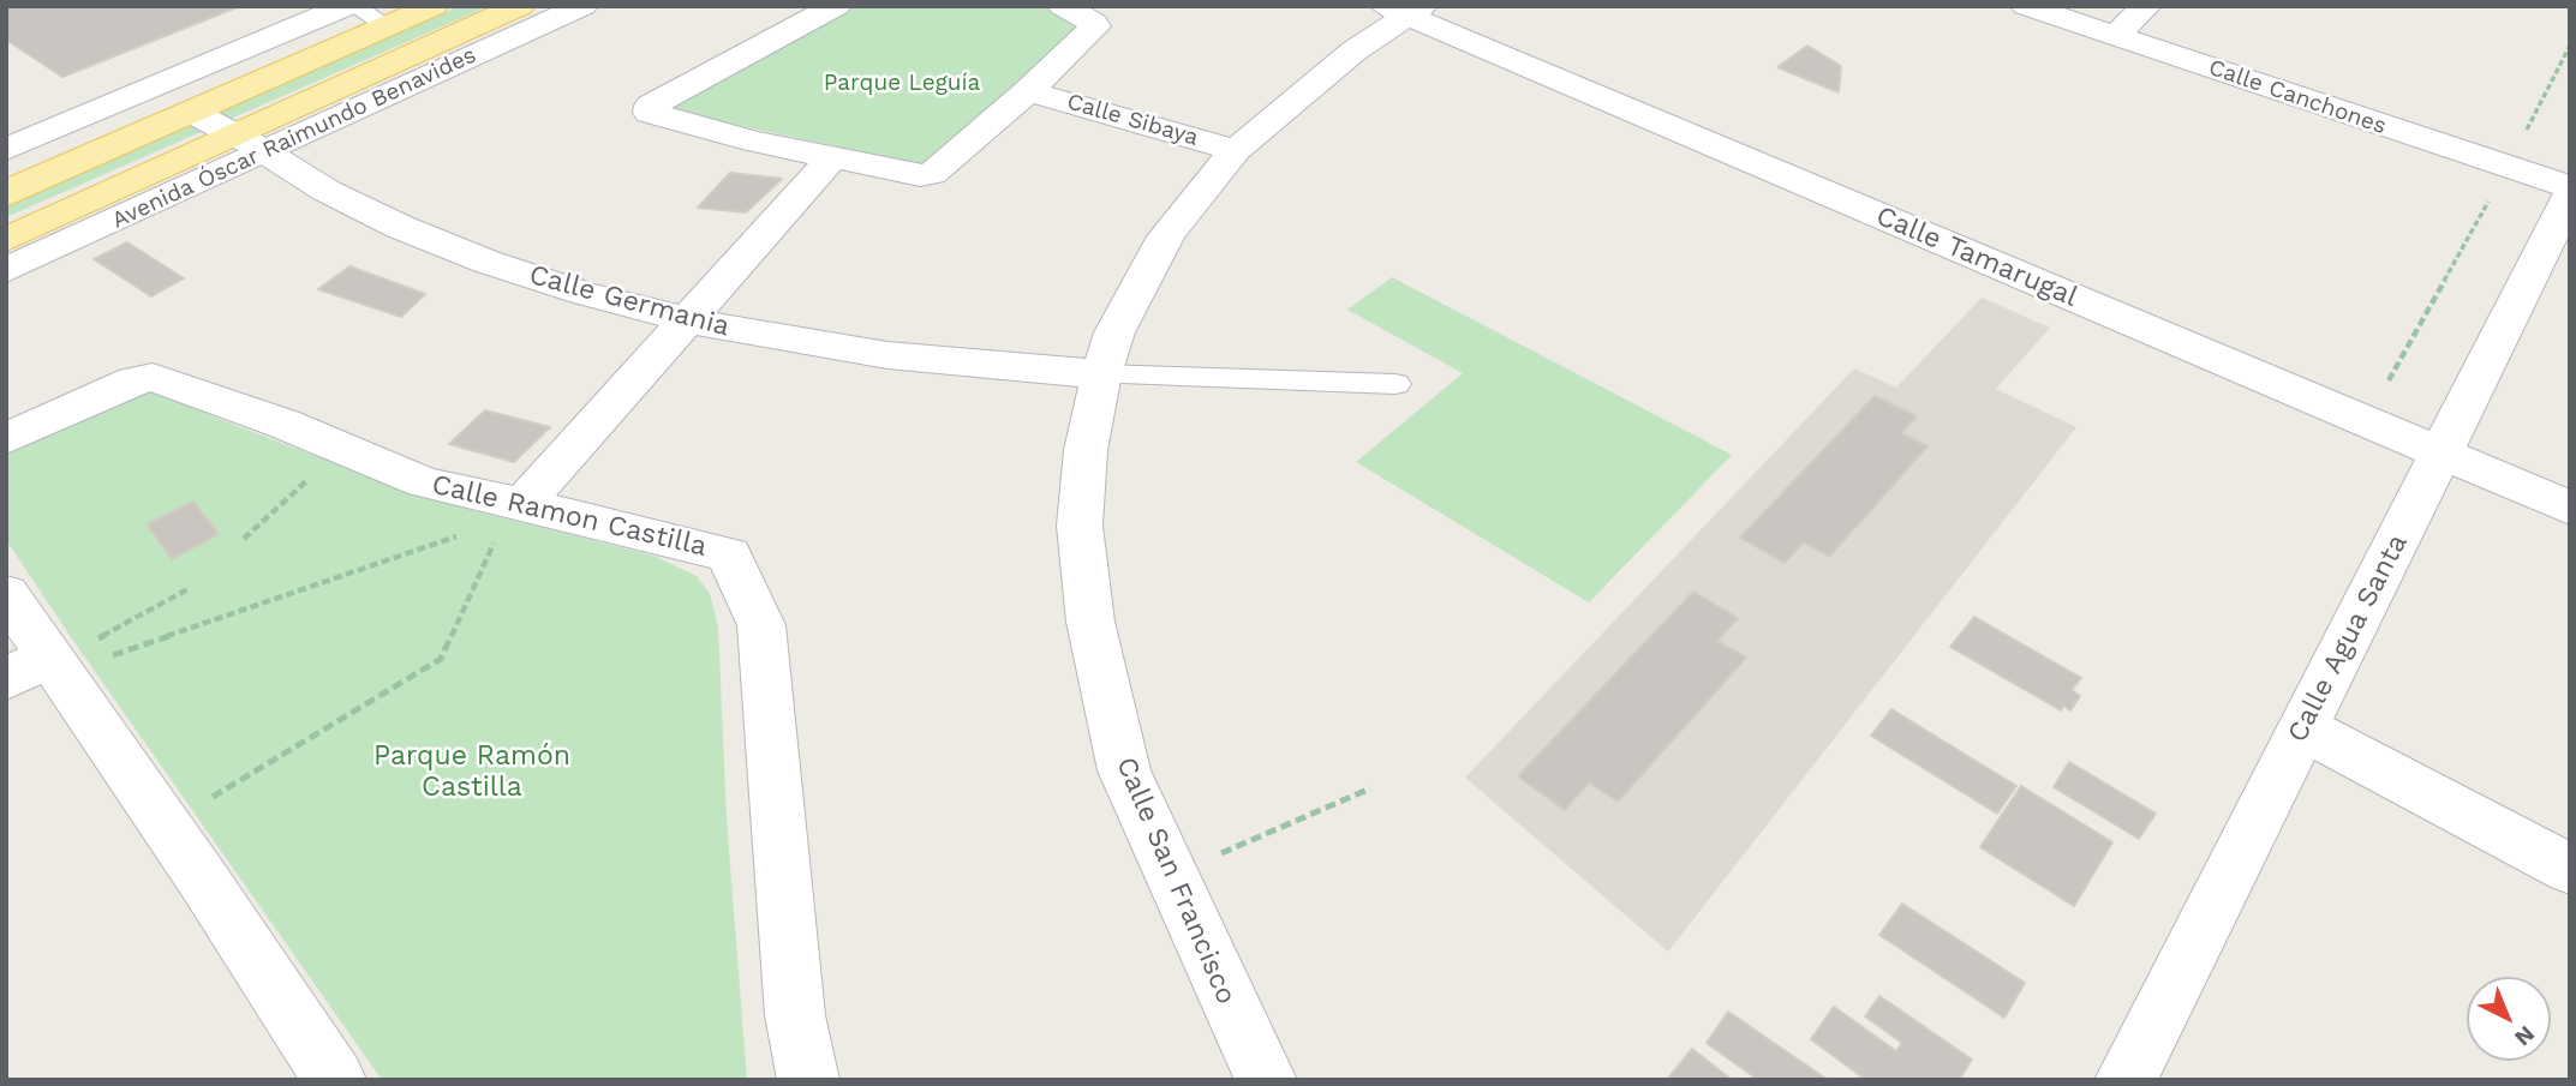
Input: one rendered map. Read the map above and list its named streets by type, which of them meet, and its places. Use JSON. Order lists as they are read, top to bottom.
{
  "streets": {
    "main road": ["Avenida Óscar Raimundo Benavides"],
    "street": [
      "Calle Canchones",
      "Calle Sibaya",
      "Calle Tamarugal",
      "Calle Germania",
      "Calle Ramon Castilla",
      "Calle Agua Santa",
      "Calle San Francisco"
    ]
  },
  "crossings": [
    ["Calle Sibaya", "Calle San Francisco"],
    ["Avenida Óscar Raimundo Benavides", "Calle Germania"],
    ["Calle Tamarugal", "Calle Agua Santa"],
    ["Calle Tamarugal", "Calle San Francisco"],
    ["Calle Germania", "Calle San Francisco"]
  ],
  "parks": ["Parque Leguía", "Parque Ramón Castilla"],
  "north": "bottom right"
}
